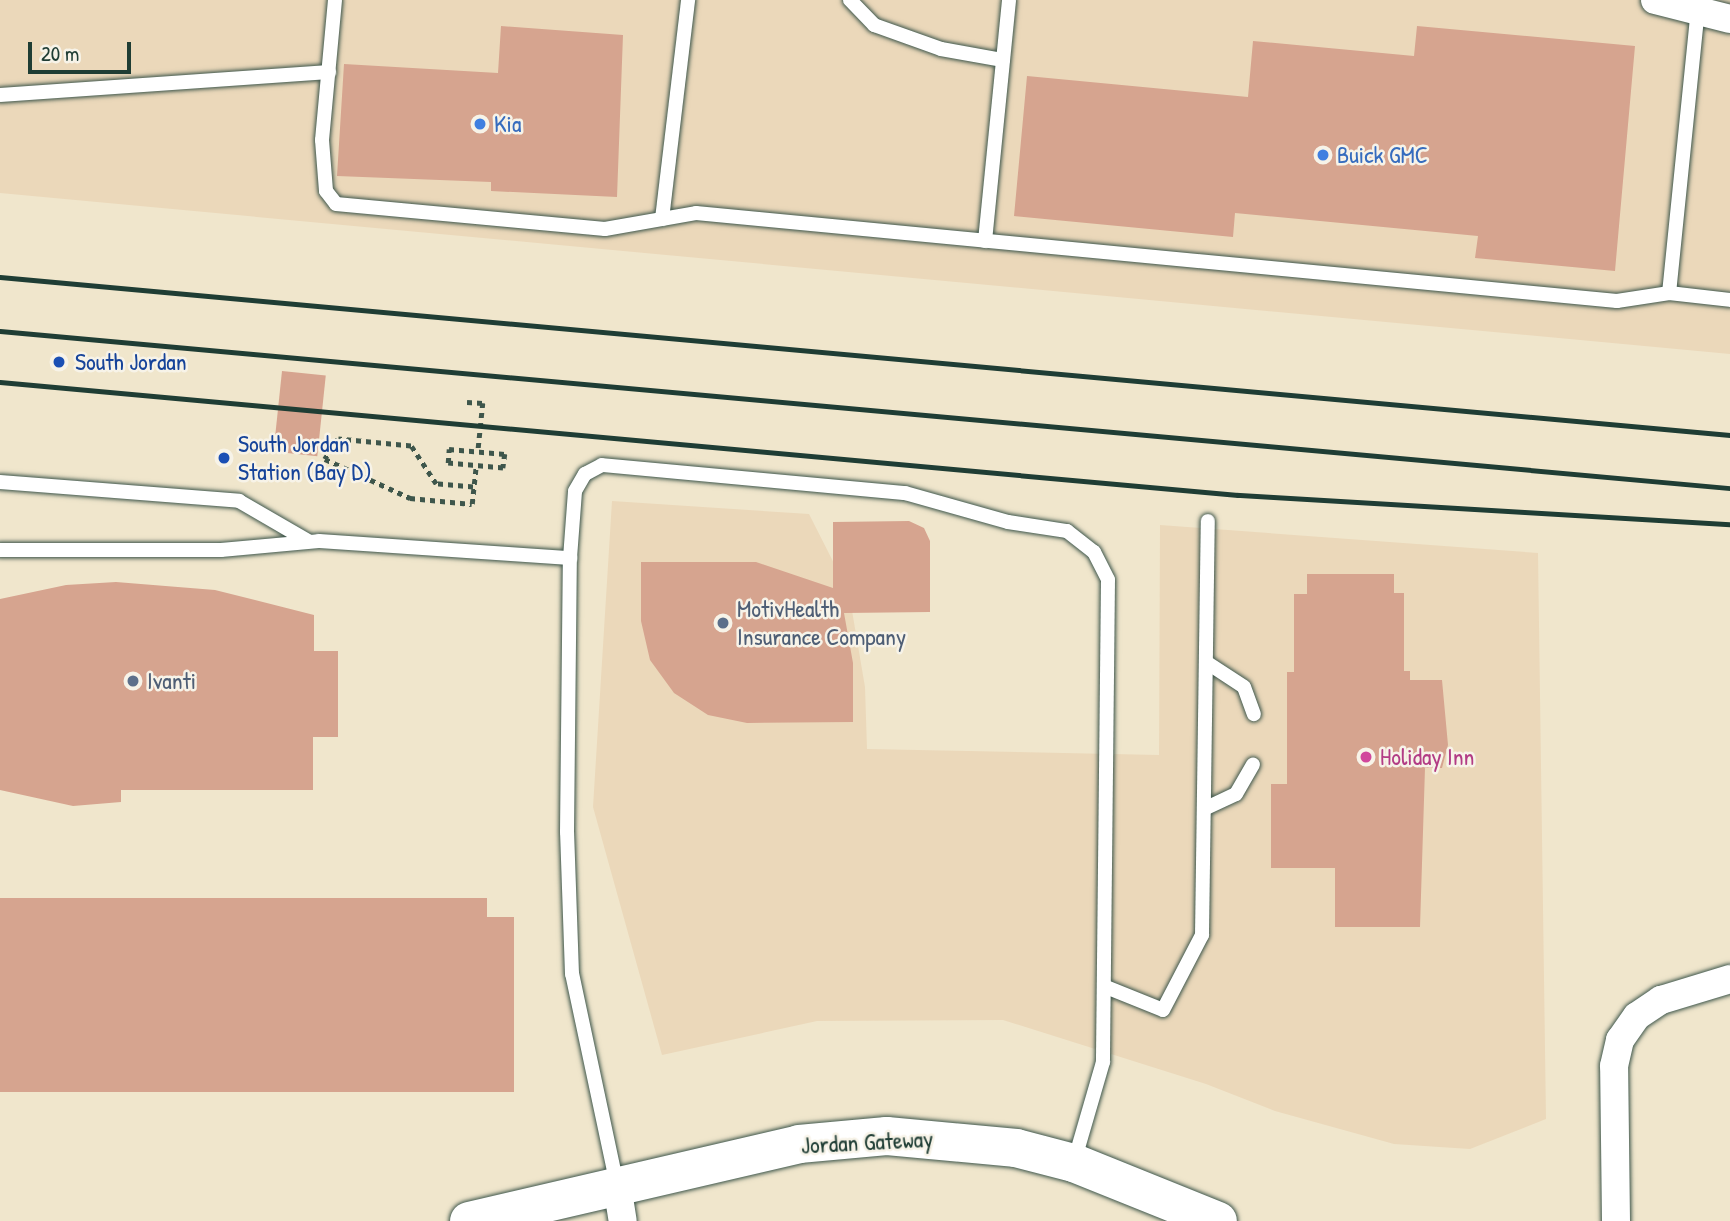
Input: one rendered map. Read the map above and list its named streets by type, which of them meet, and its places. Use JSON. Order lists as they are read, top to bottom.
{
  "streets": {
    "main road": ["Jordan Gateway"]
  },
  "places": [
    "Kia",
    "Buick GMC",
    "South Jordan",
    "South Jordan Station (Bay D)",
    "MotivHealth Insurance Company",
    "Ivanti",
    "Holiday Inn"
  ],
  "scale_bar": "20 m"
}
